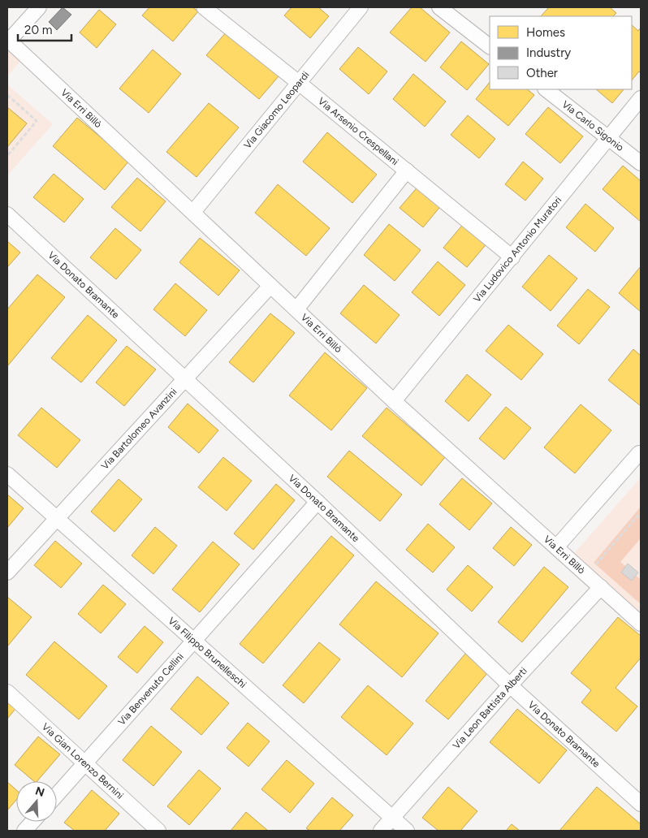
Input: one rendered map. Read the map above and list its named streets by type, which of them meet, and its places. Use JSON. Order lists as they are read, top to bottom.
{
  "streets": {
    "street": [
      "Via Erri Billò",
      "Via Giacomo Leopardi",
      "Via Carlo Sigonio",
      "Via Arsenio Crespellani",
      "Via Ludovico Antonio Muratori",
      "Via Donato Bramante",
      "Via Bartolomeo Avanzini",
      "Via Filippo Brunelleschi",
      "Via Benvenuto Cellini",
      "Via Leon Battista Alberti",
      "Via Gian Lorenzo Bernini"
    ]
  },
  "crossings": [
    ["Via Erri Billò", "Via Giacomo Leopardi"],
    ["Via Erri Billò", "Via Ludovico Antonio Muratori"],
    ["Via Erri Billò", "Via Bartolomeo Avanzini"],
    ["Via Erri Billò", "Via Leon Battista Alberti"],
    ["Via Giacomo Leopardi", "Via Arsenio Crespellani"],
    ["Via Carlo Sigonio", "Via Ludovico Antonio Muratori"],
    ["Via Arsenio Crespellani", "Via Ludovico Antonio Muratori"],
    ["Via Donato Bramante", "Via Bartolomeo Avanzini"],
    ["Via Donato Bramante", "Via Benvenuto Cellini"],
    ["Via Donato Bramante", "Via Leon Battista Alberti"],
    ["Via Bartolomeo Avanzini", "Via Filippo Brunelleschi"],
    ["Via Filippo Brunelleschi", "Via Benvenuto Cellini"],
    ["Via Filippo Brunelleschi", "Via Leon Battista Alberti"],
    ["Via Benvenuto Cellini", "Via Gian Lorenzo Bernini"]
  ],
  "legend": ["Homes", "Industry", "Other"],
  "scale_bar": "20 m",
  "north": "top"
}
